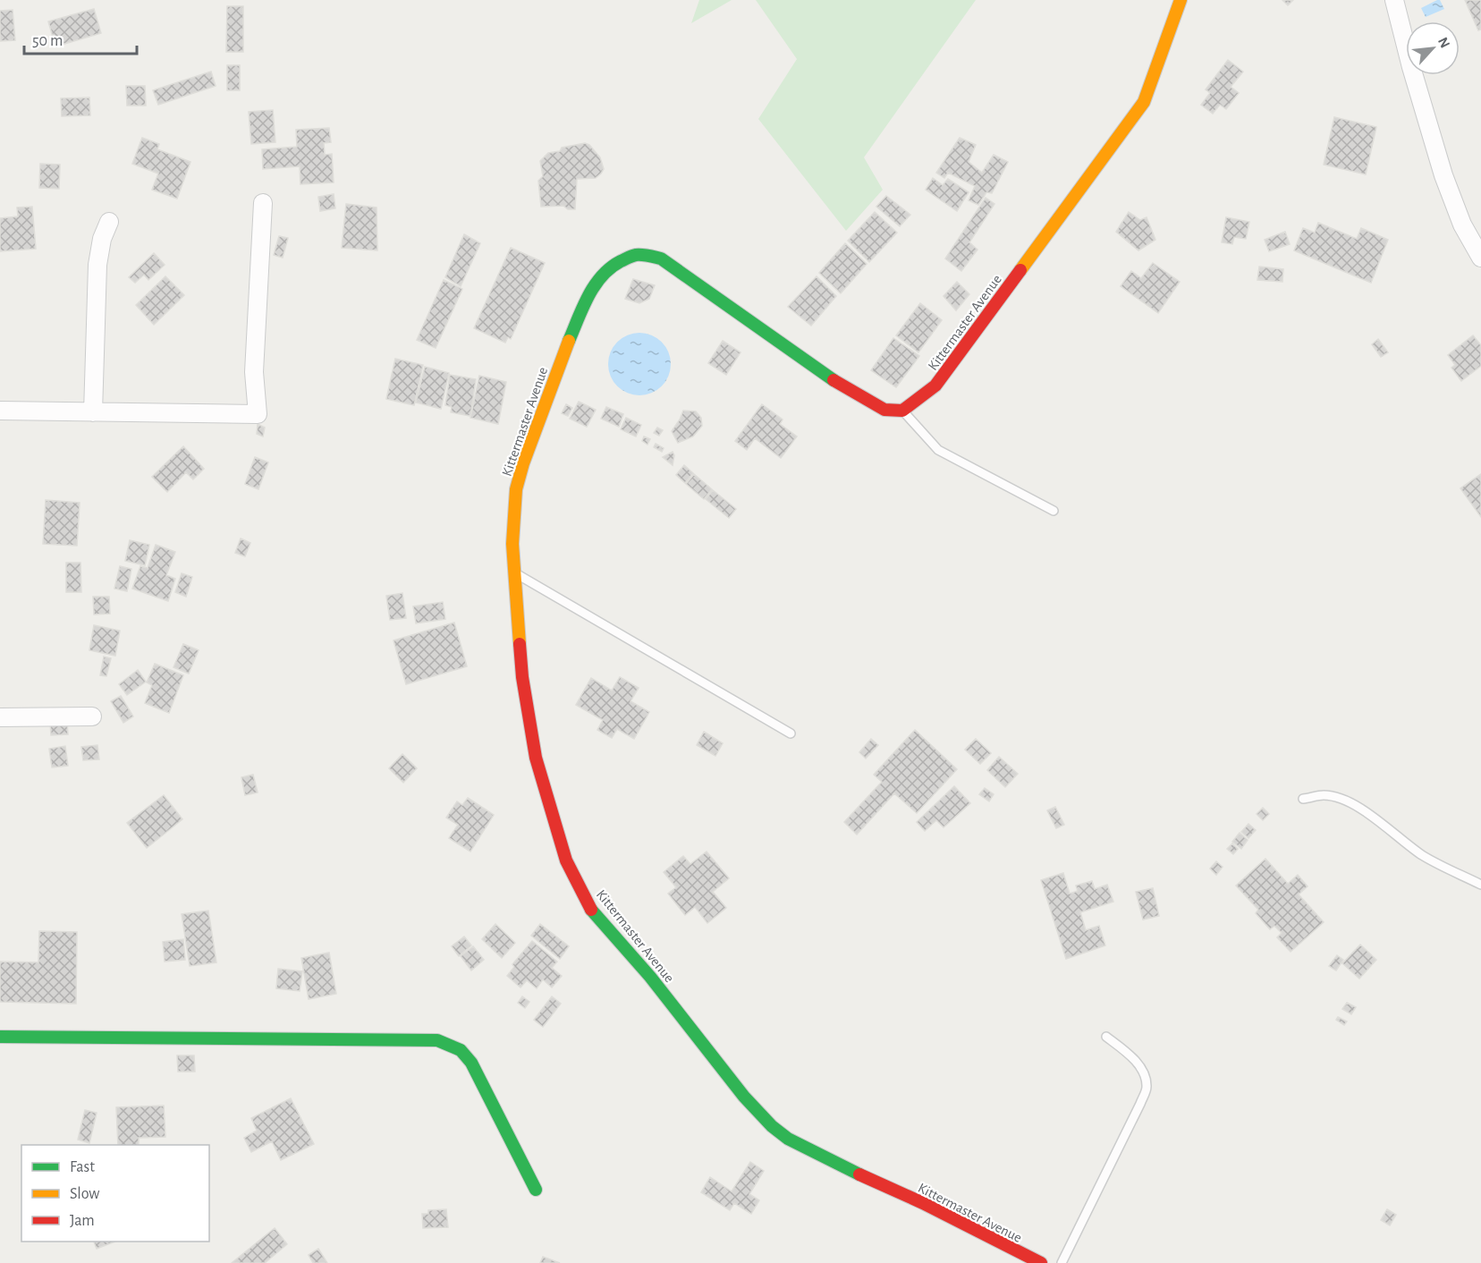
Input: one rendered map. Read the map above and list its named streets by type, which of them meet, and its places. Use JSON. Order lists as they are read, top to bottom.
{
  "streets": {
    "street": ["Kittermaster Avenue"]
  },
  "legend": ["Fast", "Slow", "Jam"],
  "scale_bar": "50 m",
  "north": "top right"
}
